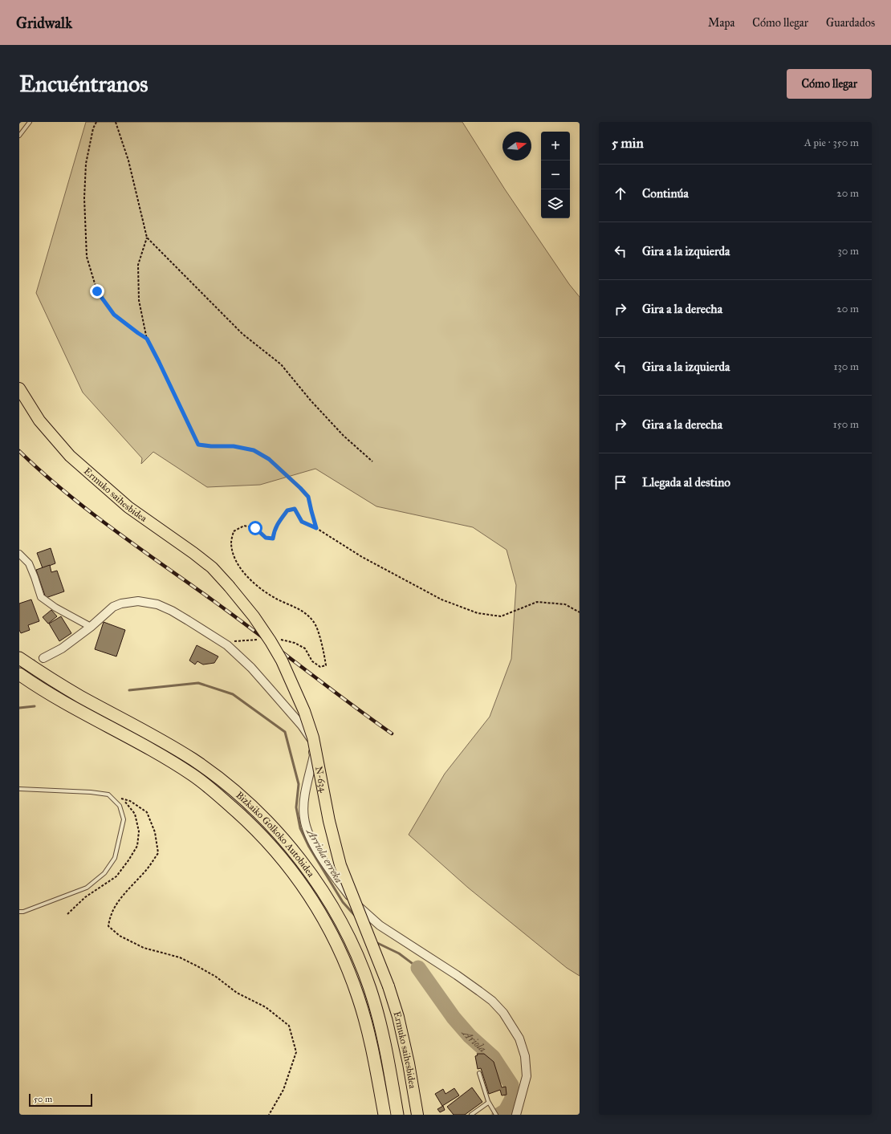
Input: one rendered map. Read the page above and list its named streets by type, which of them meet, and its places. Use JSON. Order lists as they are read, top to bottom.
{
  "streets": {
    "highway": ["Ermuko saihesbidea", "N-634", "Bizkaiko Golkoko Autobidea"]
  },
  "crossings": [
    ["Ermuko saihesbidea", "N-634"]
  ],
  "water": ["Arriola erreka", "Ariola"],
  "scale_bar": "50 m",
  "north": "right",
  "page": {
    "header": "Gridwalk",
    "nav": ["Mapa", "Cómo llegar", "Guardados"],
    "buttons": "Cómo llegar",
    "title": "Encuéntranos",
    "heading": ["5 min", "A pie · 350 m"],
    "map_buttons": ["+", "−"],
    "list": [
      ["Continúa", "20 m"],
      ["Gira a la izquierda", "30 m"],
      ["Gira a la derecha", "20 m"],
      ["Gira a la izquierda", "130 m"],
      ["Gira a la derecha", "150 m"],
      "Llegada al destino"
    ],
    "scale": "50 m"
  }
}
